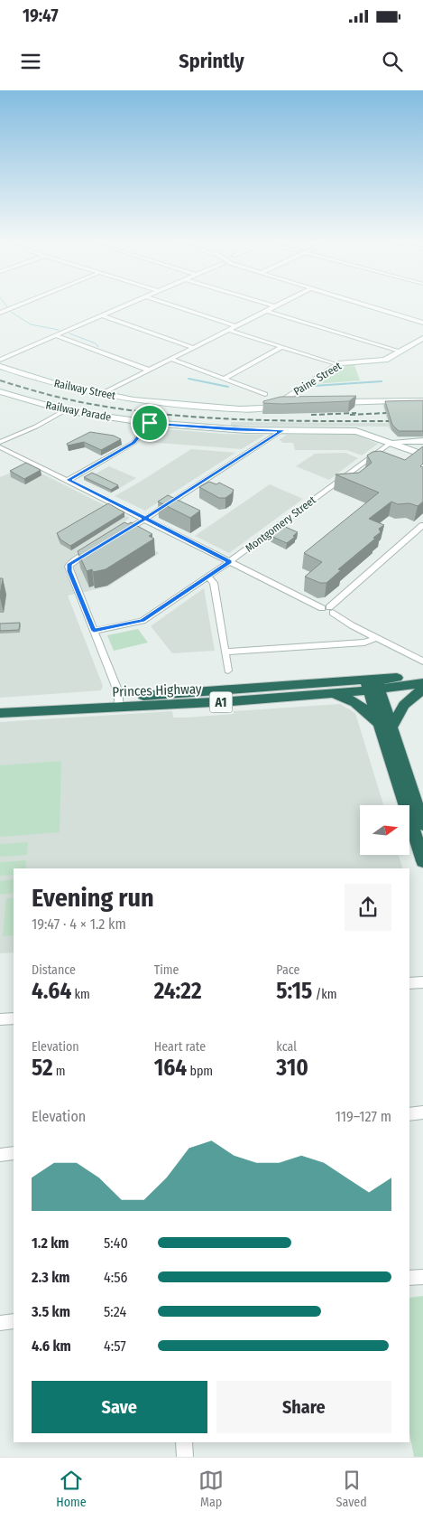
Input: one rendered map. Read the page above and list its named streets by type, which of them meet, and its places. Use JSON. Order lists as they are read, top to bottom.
{
  "streets": {
    "highway": ["Princes Highway", "A1"],
    "main road": ["Paine Street", "Railway Street", "Railway Parade"],
    "street": ["Montgomery Street"]
  },
  "crossings": [
    ["Paine Street", "Railway Street"],
    ["Railway Parade", "Montgomery Street"],
    ["Princes Highway", "A1"]
  ],
  "north": "right",
  "page": {
    "status": "19:47",
    "header": "Sprintly",
    "heading": ["Evening run", "19:47 · 4 × 1.2 km"],
    "stats": [
      ["Distance", "4.64 km"],
      ["Time", "24:22"],
      ["Pace", "5:15 /km"],
      ["Elevation", "52 m"],
      ["Heart rate", "164 bpm"],
      ["kcal", "310"]
    ],
    "chart": ["Elevation", "119–127 m"],
    "list": [
      {
        "name": "1.2 km",
        "note": "5:40"
      },
      {
        "name": "2.3 km",
        "note": "4:56"
      },
      {
        "name": "3.5 km",
        "note": "5:24"
      },
      {
        "name": "4.6 km",
        "note": "4:57"
      }
    ],
    "buttons": ["Save", "Share"],
    "tabs": ["Home", "Map", "Saved"]
  }
}
